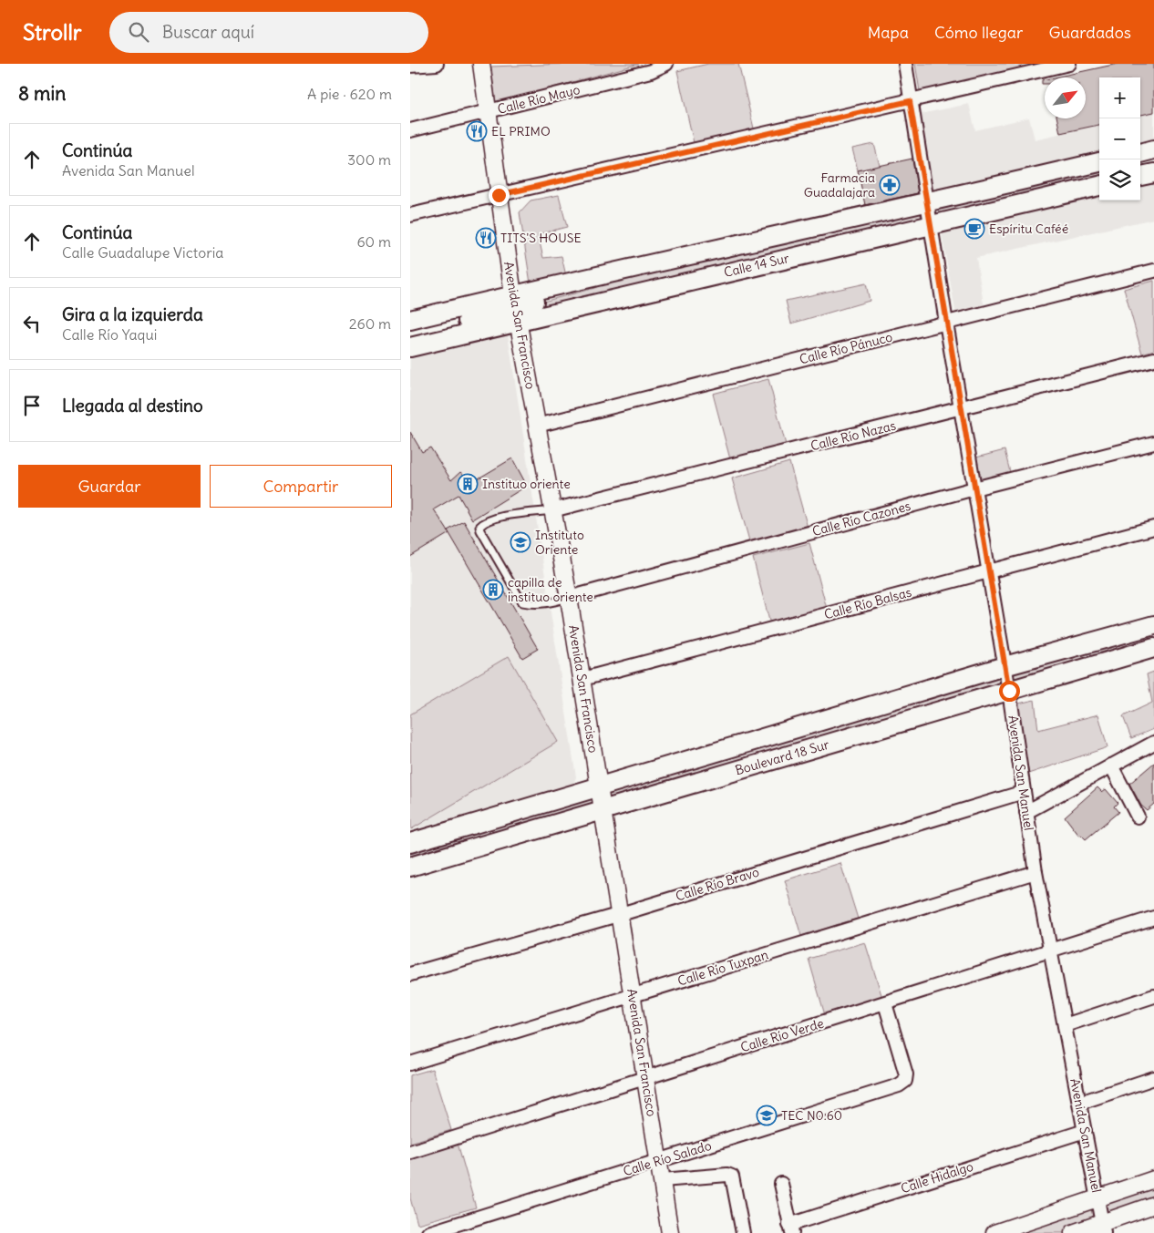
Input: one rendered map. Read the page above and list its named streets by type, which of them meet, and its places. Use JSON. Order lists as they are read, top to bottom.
{
  "streets": {
    "main road": ["Calle 14 Sur", "Boulevard 18 Sur"],
    "street": [
      "Calle Río Mayo",
      "Avenida San Francisco",
      "Calle Río Pánuco",
      "Calle Río Nazas",
      "Calle Río Cazones",
      "Calle Río Balsas",
      "Avenida San Manuel",
      "Calle Río Bravo",
      "Calle Río Tuxpan",
      "Calle Río Verde",
      "Calle Río Salado",
      "Calle Hidalgo"
    ]
  },
  "crossings": [
    ["Calle Río Mayo", "Avenida San Francisco"],
    ["Calle 14 Sur", "Avenida San Francisco"],
    ["Calle 14 Sur", "Avenida San Manuel"],
    ["Avenida San Francisco", "Calle Río Pánuco"],
    ["Avenida San Francisco", "Calle Río Nazas"],
    ["Avenida San Francisco", "Calle Río Cazones"],
    ["Avenida San Francisco", "Calle Río Balsas"],
    ["Avenida San Francisco", "Boulevard 18 Sur"],
    ["Avenida San Francisco", "Calle Río Bravo"],
    ["Avenida San Francisco", "Calle Río Tuxpan"],
    ["Avenida San Francisco", "Calle Río Verde"],
    ["Avenida San Francisco", "Calle Río Salado"],
    ["Calle Río Pánuco", "Avenida San Manuel"],
    ["Calle Río Nazas", "Avenida San Manuel"],
    ["Calle Río Cazones", "Avenida San Manuel"],
    ["Calle Río Balsas", "Avenida San Manuel"],
    ["Boulevard 18 Sur", "Avenida San Manuel"],
    ["Avenida San Manuel", "Calle Río Bravo"],
    ["Avenida San Manuel", "Calle Río Tuxpan"],
    ["Avenida San Manuel", "Calle Río Verde"],
    ["Avenida San Manuel", "Calle Hidalgo"],
    ["Calle Río Verde", "Calle Río Salado"]
  ],
  "places": {
    "restaurant": ["EL PRIMO", "TITS'S HOUSE"],
    "pharmacy": ["Farmacia Guadalajara"],
    "cafe": ["Espíritu Caféé"],
    "building": ["Instituo oriente", "capilla de instituo oriente"],
    "school or university": ["Instituto Oriente", "TEC N0.60"]
  },
  "north": "top right",
  "page": {
    "header": "Strollr",
    "search": "Buscar aquí",
    "nav": ["Mapa", "Cómo llegar", "Guardados"],
    "heading": ["8 min", "A pie · 620 m"],
    "map_buttons": ["+", "−"],
    "list": [
      ["Continúa", "Avenida San Manuel", "300 m"],
      ["Continúa", "Calle Guadalupe Victoria", "60 m"],
      ["Gira a la izquierda", "Calle Río Yaqui", "260 m"],
      "Llegada al destino"
    ],
    "buttons": ["Guardar", "Compartir"]
  }
}
